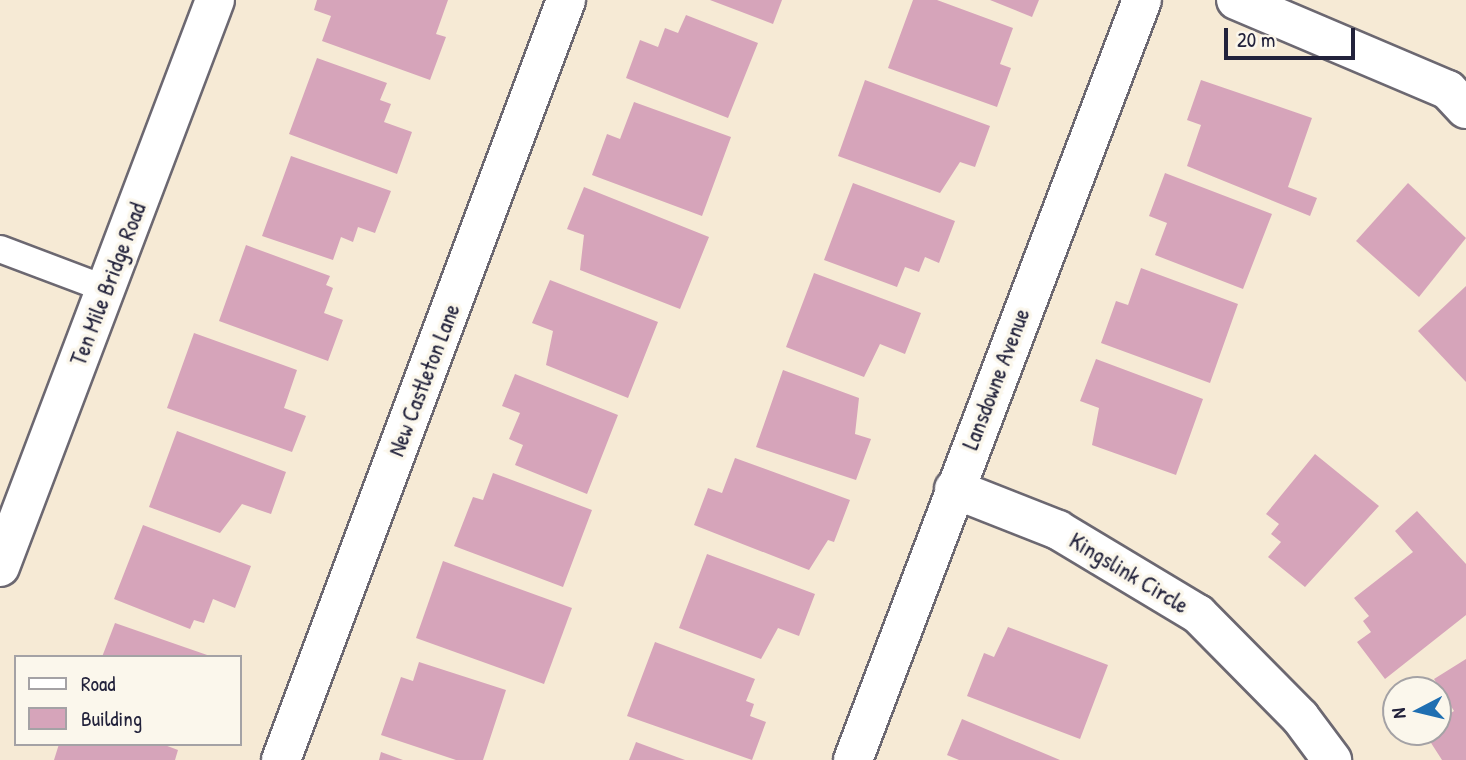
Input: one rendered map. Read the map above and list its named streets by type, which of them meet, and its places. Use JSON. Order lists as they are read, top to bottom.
{
  "streets": {
    "street": [
      "Ten Mile Bridge Road",
      "Lansdowne Avenue",
      "New Castleton Lane",
      "Kingslink Circle"
    ]
  },
  "crossings": [
    ["Lansdowne Avenue", "Kingslink Circle"]
  ],
  "legend": ["Road", "Building"],
  "scale_bar": "20 m",
  "north": "left"
}
